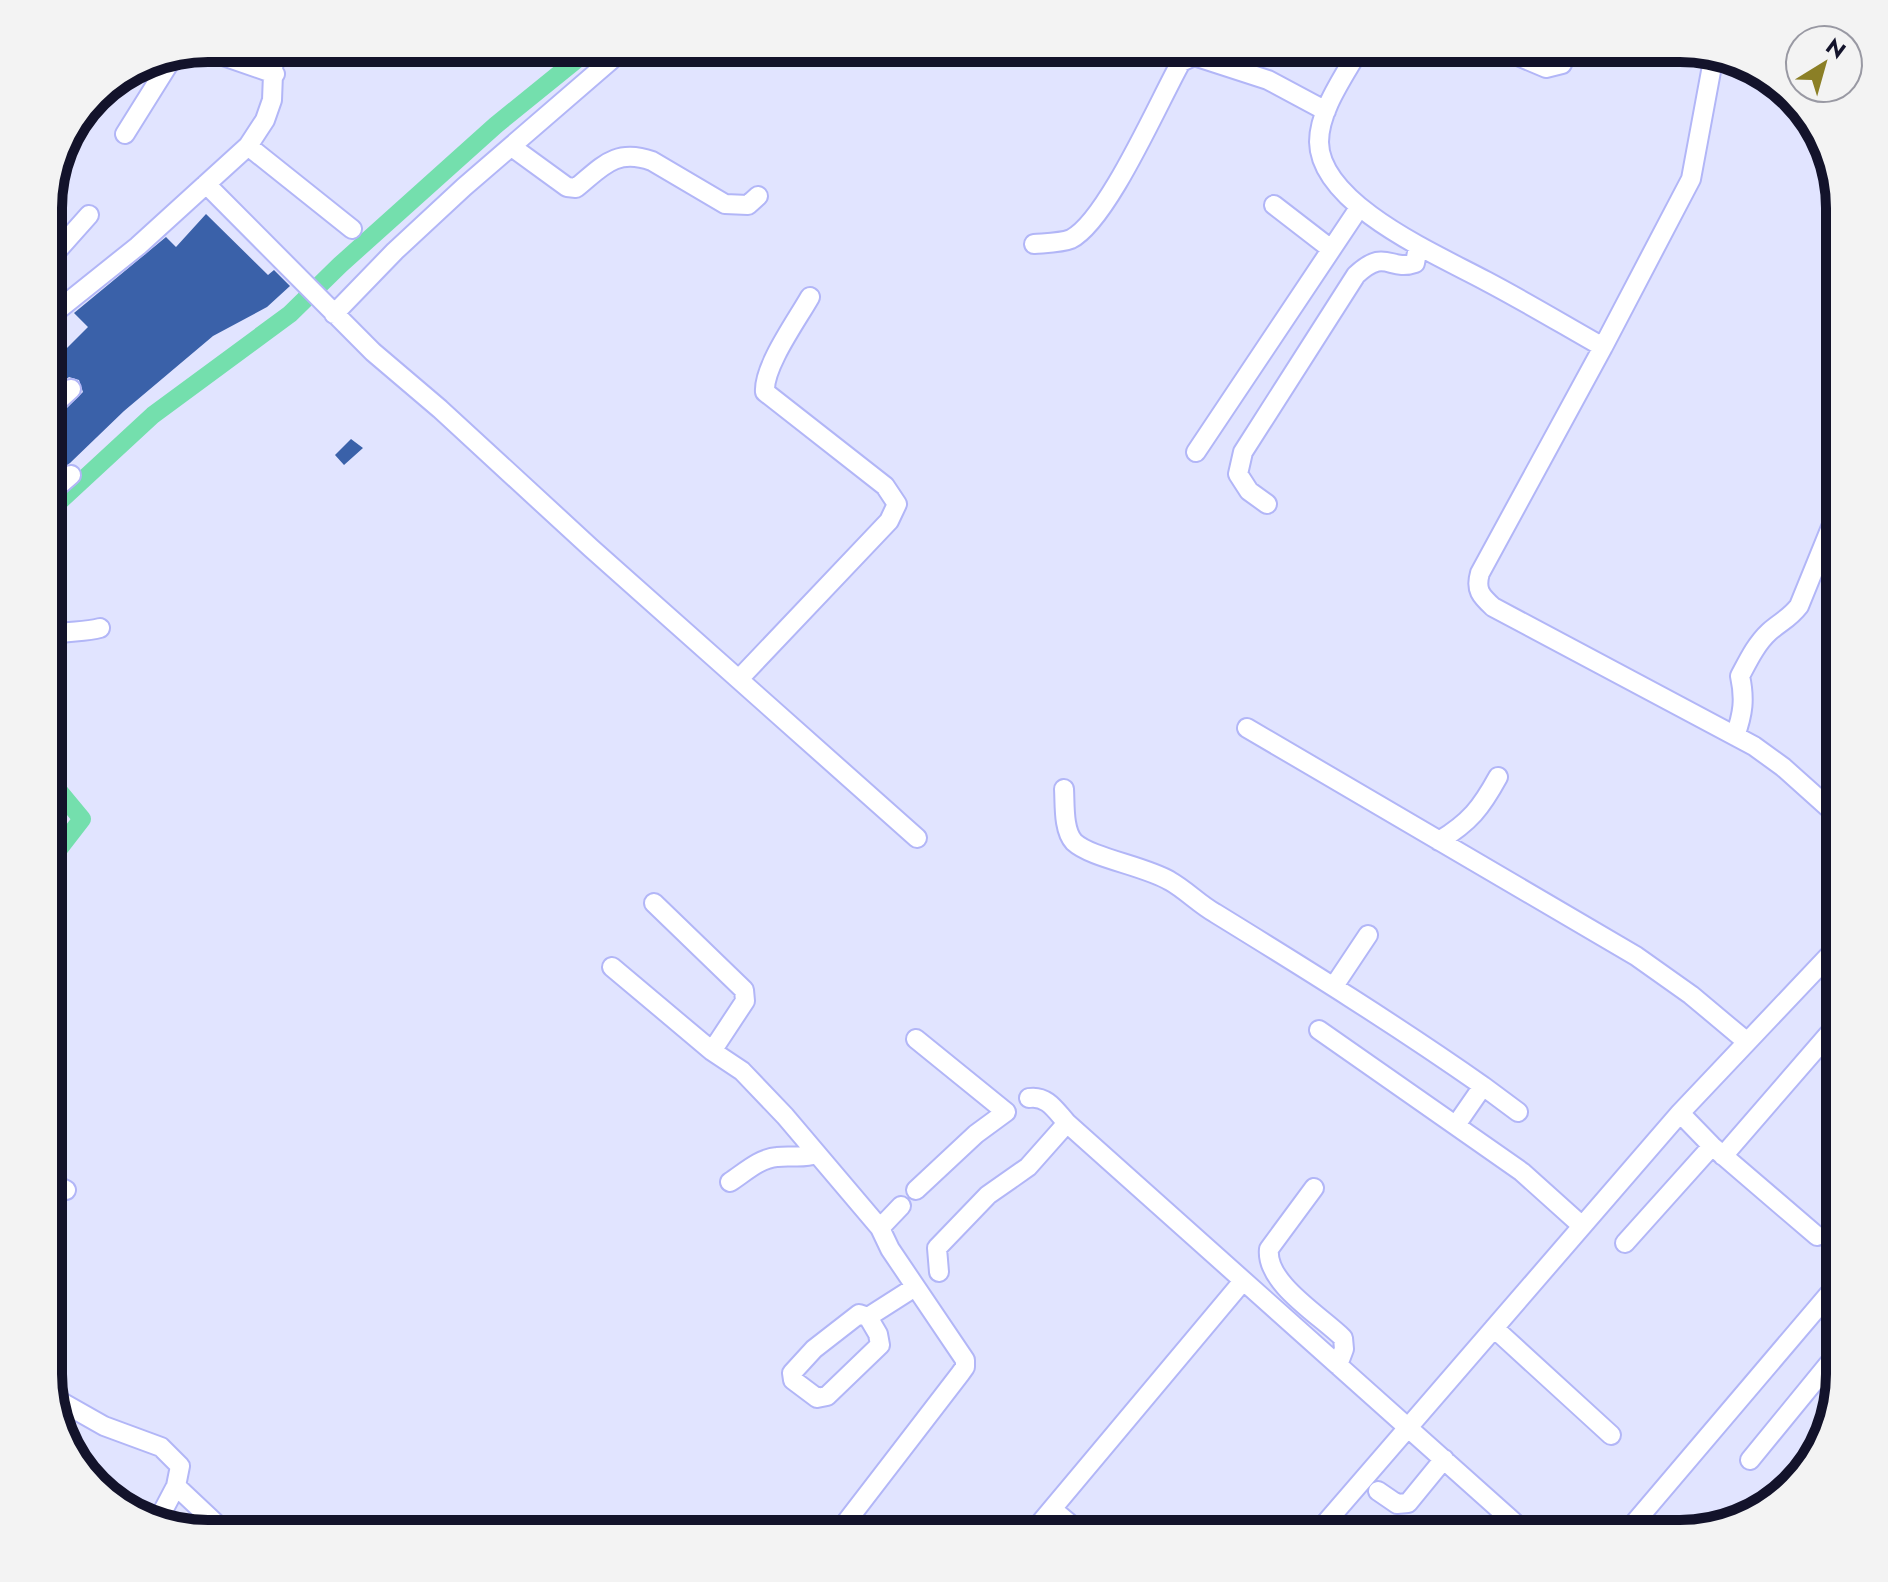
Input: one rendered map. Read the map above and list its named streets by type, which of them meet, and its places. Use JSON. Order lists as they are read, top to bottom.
{
  "north": "top right"
}
